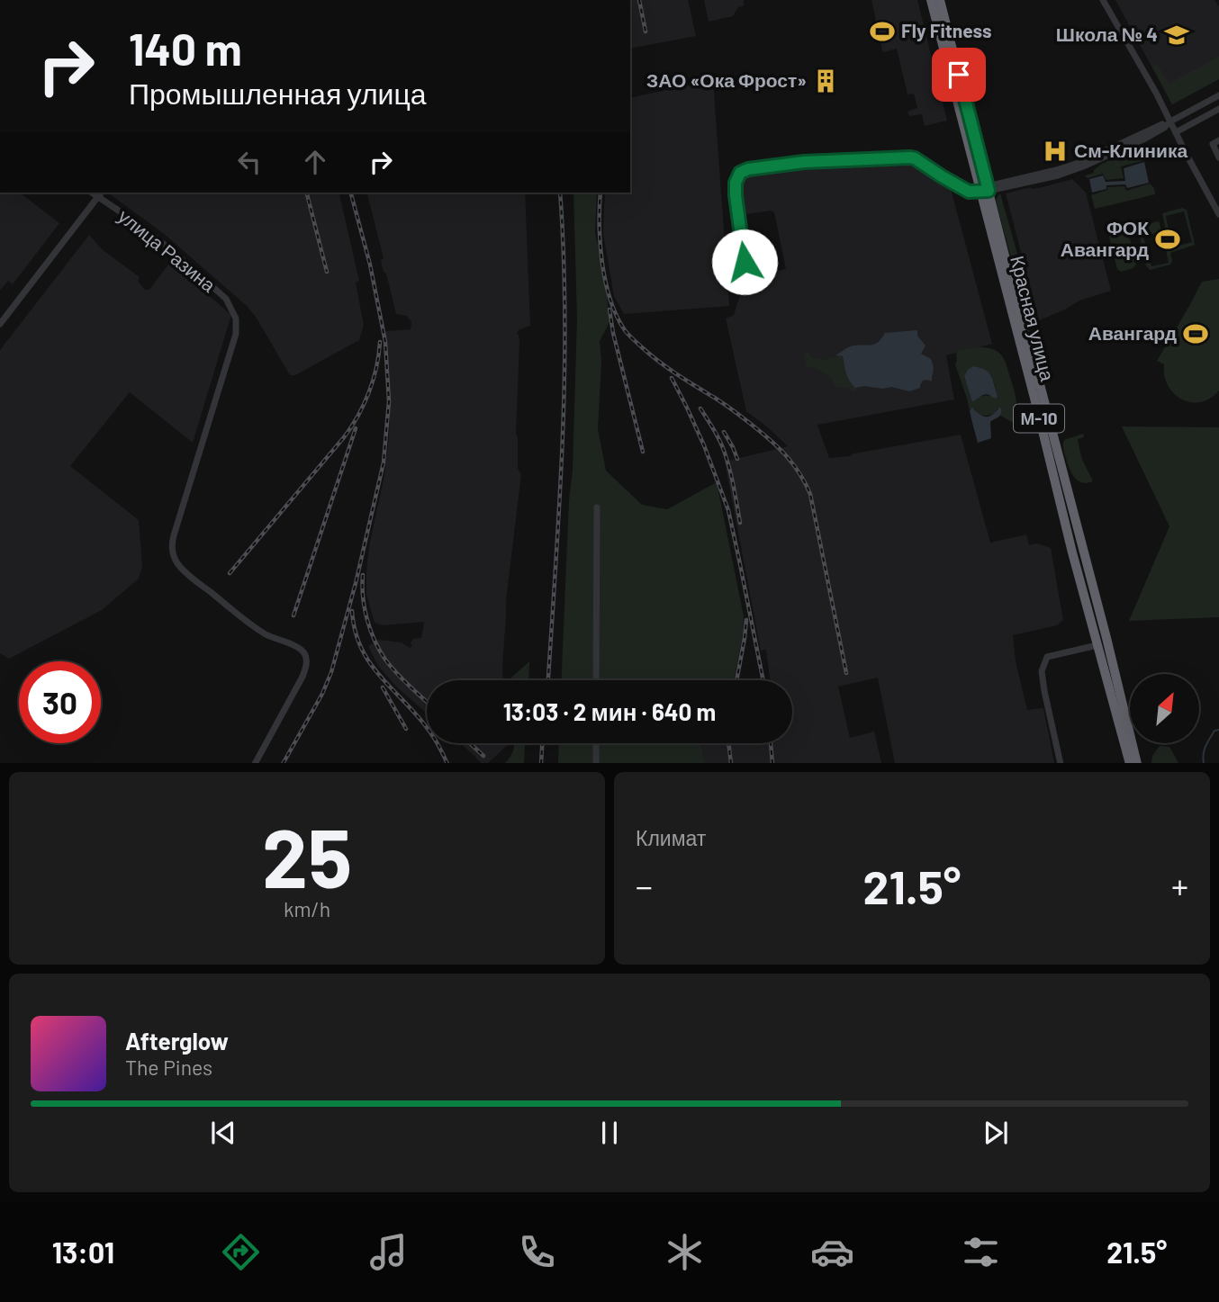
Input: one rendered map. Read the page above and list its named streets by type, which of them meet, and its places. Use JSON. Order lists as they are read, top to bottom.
{
  "streets": {
    "highway": ["Красная улица", "М-10"],
    "street": ["улица Разина"]
  },
  "crossings": [
    ["Красная улица", "М-10"]
  ],
  "places": {
    "sports": ["Fly Fitness", "ФОК Авангард", "Авангард"],
    "school or university": ["Школа № 4"],
    "building": ["ЗАО «Ока Фрост»"],
    "hospital": ["См-Клиника"]
  },
  "north": "top right",
  "page": {
    "turn": ["140 m", "Промышленная улица"],
    "limit": "30",
    "trip": "13:03 · 2 мин · 640 m",
    "tile": [
      ["25", "km/h"],
      "Климат"
    ],
    "heat": ["−", "21.5°", "+"],
    "song": ["Afterglow", "The Pines"],
    "tabs": ["13:01", "21.5°"]
  }
}
